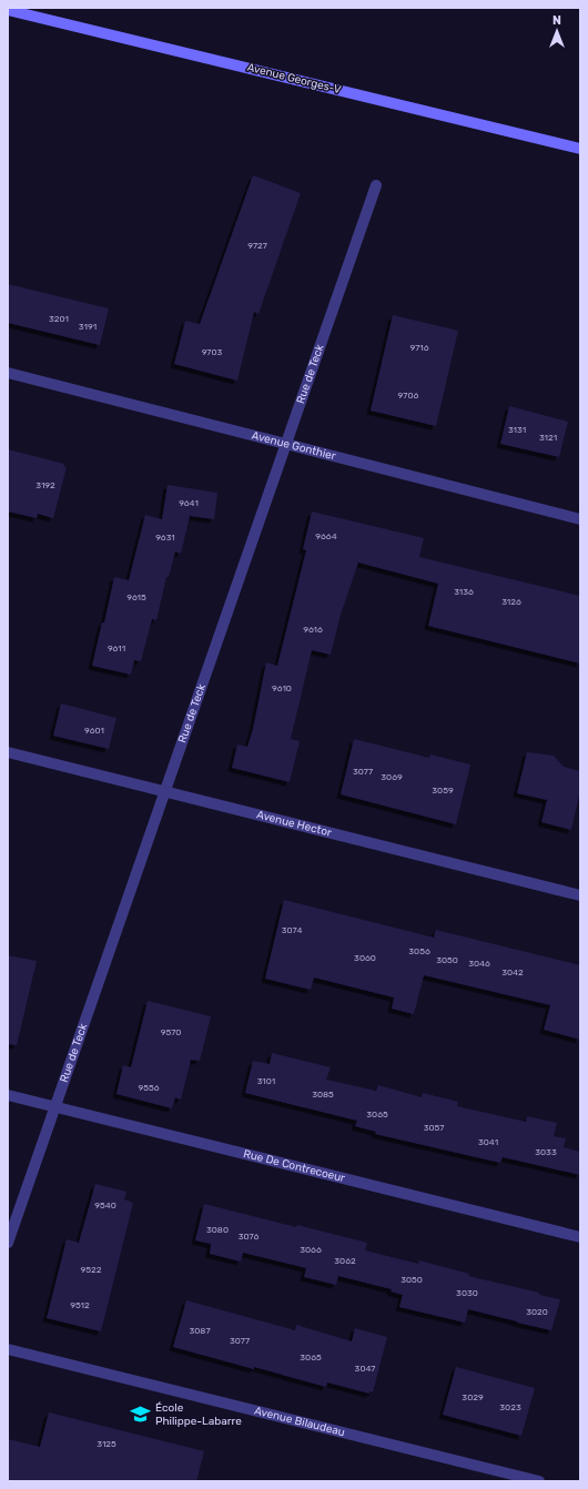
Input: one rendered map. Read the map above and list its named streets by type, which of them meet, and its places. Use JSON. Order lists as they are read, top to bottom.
{
  "streets": {
    "street": [
      "Avenue Georges-V",
      "Rue de Teck",
      "Avenue Gonthier",
      "Avenue Hector",
      "Rue De Contrecoeur",
      "Avenue Bilaudeau"
    ]
  },
  "crossings": [
    ["Rue de Teck", "Avenue Gonthier"],
    ["Rue de Teck", "Avenue Hector"],
    ["Rue de Teck", "Rue De Contrecoeur"]
  ],
  "places": {
    "school or university": ["École Philippe-Labarre"]
  },
  "house_numbers": [
    "9727",
    "3201",
    "3191",
    "9716",
    "9703",
    "9706",
    "3131",
    "3121",
    "3192",
    "9641",
    "9664",
    "9631",
    "3136",
    "9615",
    "3126",
    "9616",
    "9611",
    "9610",
    "9601",
    "3077",
    "3069",
    "3059",
    "3074",
    "3056",
    "3060",
    "3050",
    "3046",
    "3042",
    "9570",
    "3101",
    "9556",
    "3085",
    "3065",
    "3057",
    "3041",
    "3033",
    "9540",
    "3080",
    "3076",
    "3066",
    "3062",
    "9522",
    "3050",
    "3030",
    "9512",
    "3020",
    "3087",
    "3077",
    "3065",
    "3047",
    "3029",
    "3023",
    "3125"
  ],
  "north": "top"
}
